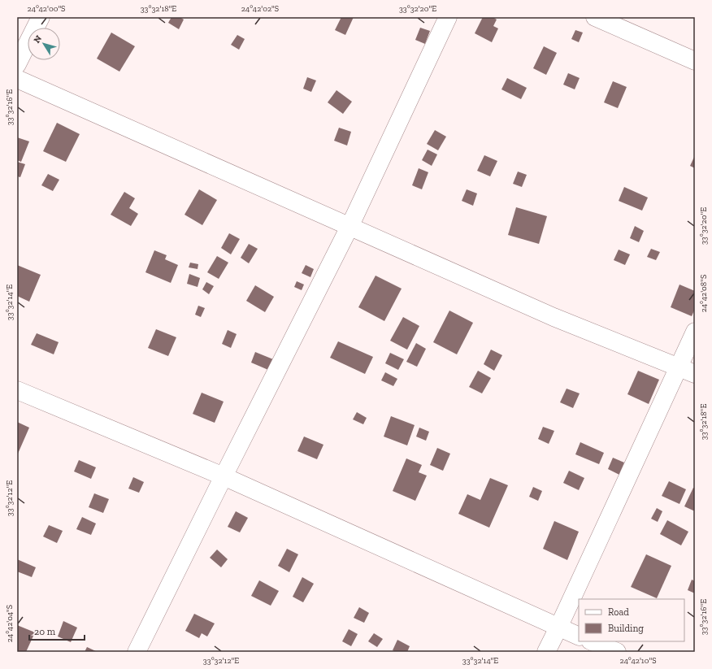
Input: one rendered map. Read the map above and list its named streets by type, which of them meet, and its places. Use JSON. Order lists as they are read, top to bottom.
{
  "legend": ["Road", "Building"],
  "scale_bar": "20 m",
  "north": "top left",
  "coordinates": [
    "24°42'00\"S",
    "33°32'18\"E",
    "24°42'02\"S",
    "33°32'20\"E",
    "33°32'16\"E",
    "24°42'08\"S",
    "33°32'14\"E",
    "33°32'12\"E",
    "24°42'04\"S",
    "24°42'10\"S"
  ]
}
